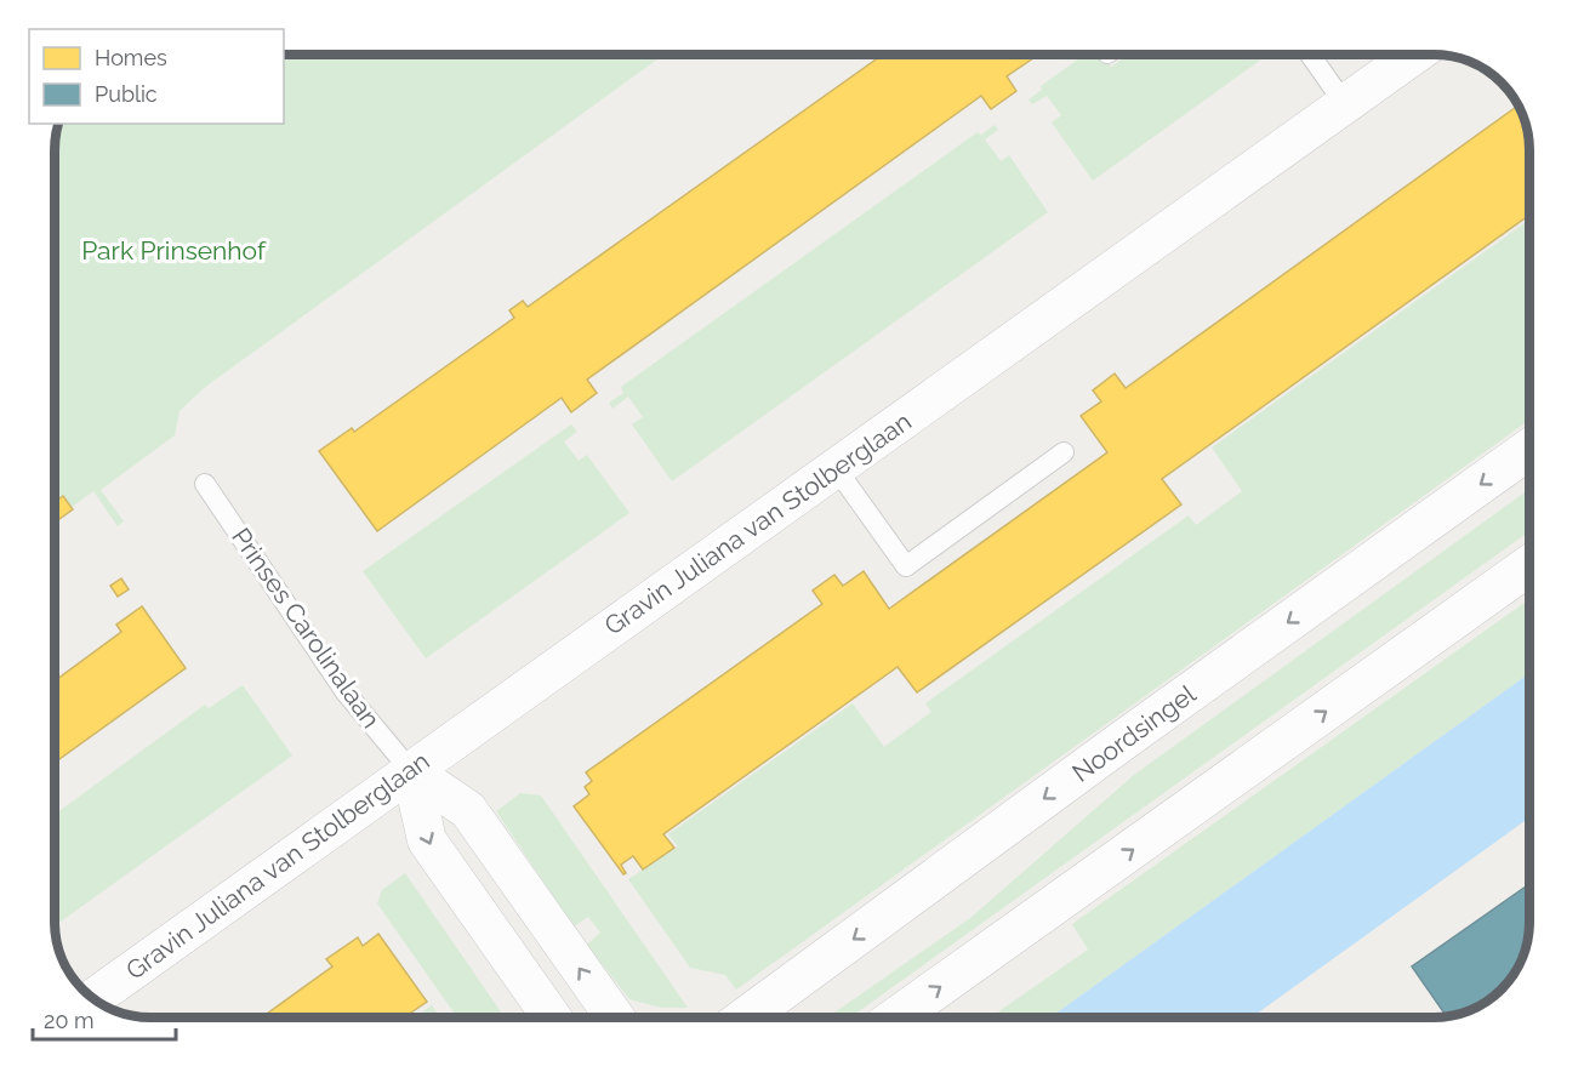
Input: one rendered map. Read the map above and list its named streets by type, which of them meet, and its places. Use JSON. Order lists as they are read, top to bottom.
{
  "streets": {
    "main road": ["Noordsingel"],
    "street": ["Gravin Juliana van Stolberglaan", "Prinses Carolinalaan"]
  },
  "crossings": [
    ["Gravin Juliana van Stolberglaan", "Prinses Carolinalaan"]
  ],
  "parks": ["Park Prinsenhof"],
  "legend": ["Homes", "Public"],
  "scale_bar": "20 m"
}
